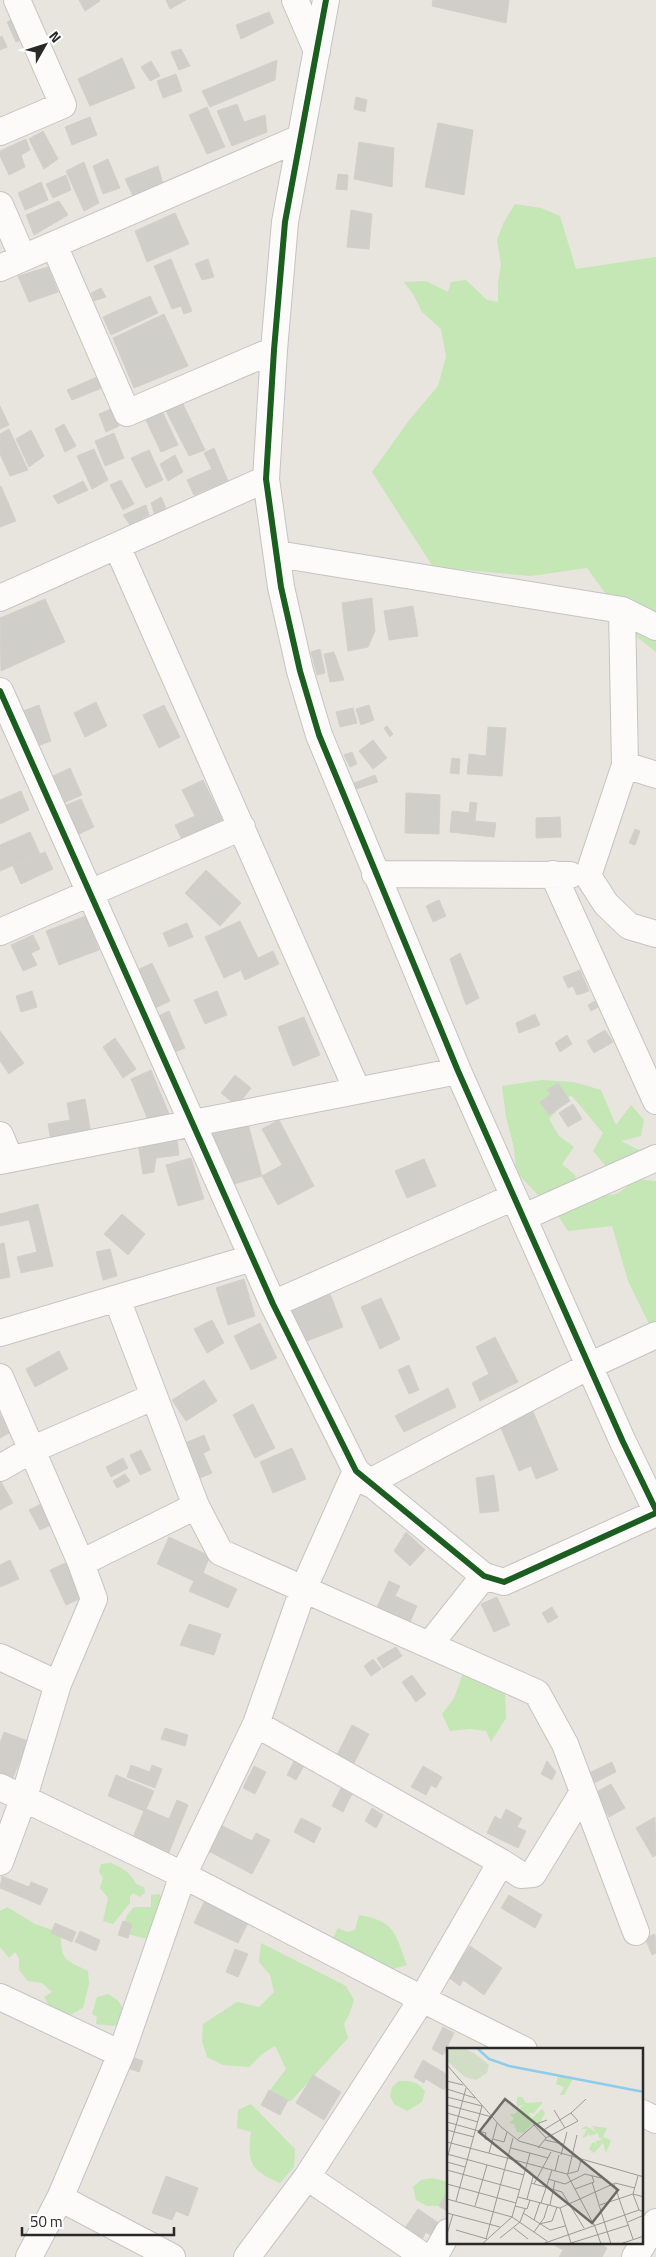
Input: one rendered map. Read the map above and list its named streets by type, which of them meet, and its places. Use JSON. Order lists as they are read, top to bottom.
{
  "scale_bar": "50 m",
  "north": "top right"
}
